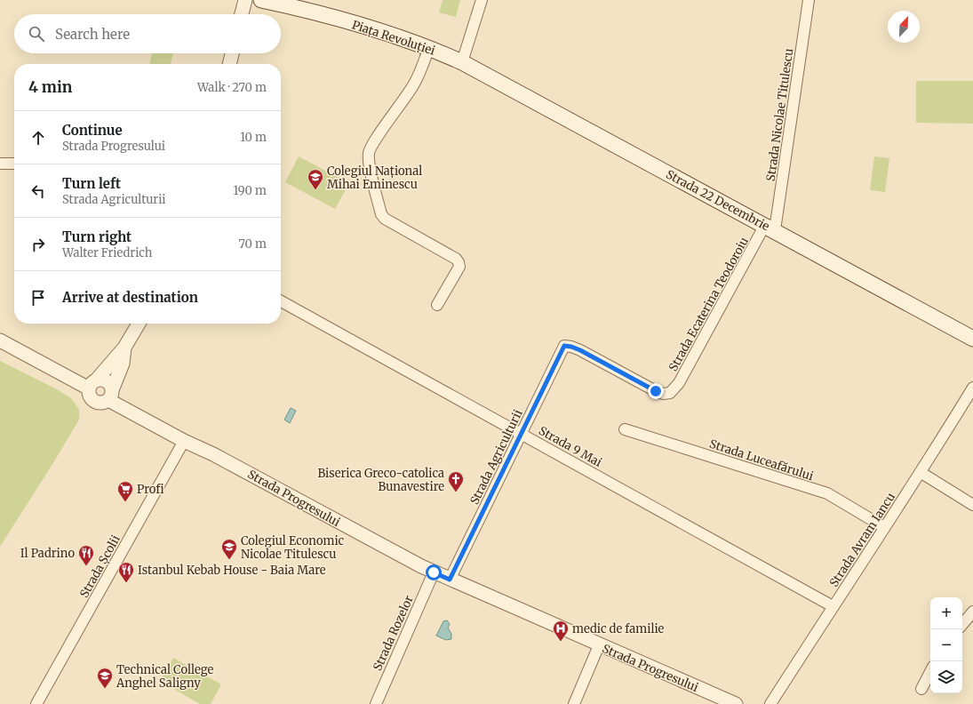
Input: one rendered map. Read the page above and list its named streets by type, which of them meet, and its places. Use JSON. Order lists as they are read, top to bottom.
{
  "streets": {
    "main road": ["Piața Revoluției", "Strada 22 Decembrie"],
    "street": [
      "Strada Nicolae Titulescu",
      "Strada Ecaterina Teodoroiu",
      "Strada 9 Mai",
      "Strada Agriculturii",
      "Strada Luceafărului",
      "Strada Progresului",
      "Strada Avram Iancu",
      "Strada Școlii",
      "Strada Rozelor"
    ]
  },
  "crossings": [
    ["Piața Revoluției", "Strada 22 Decembrie"],
    ["Strada Nicolae Titulescu", "Strada 22 Decembrie"],
    ["Strada Nicolae Titulescu", "Strada Ecaterina Teodoroiu"],
    ["Strada 22 Decembrie", "Strada Ecaterina Teodoroiu"],
    ["Strada Ecaterina Teodoroiu", "Strada Agriculturii"],
    ["Strada 9 Mai", "Strada Agriculturii"],
    ["Strada 9 Mai", "Strada Avram Iancu"],
    ["Strada Agriculturii", "Strada Progresului"],
    ["Strada Luceafărului", "Strada Avram Iancu"],
    ["Strada Progresului", "Strada Școlii"],
    ["Strada Progresului", "Strada Rozelor"]
  ],
  "places": {
    "school or university": ["Colegiul Național Mihai Eminescu", "Colegiul Economic Nicolae Titulescu", "Technical College Anghel Saligny"],
    "church": ["Biserica Greco-catolica Bunavestire"],
    "supermarket": ["Profi"],
    "restaurant": ["Il Padrino", "Istanbul Kebab House - Baia Mare"],
    "hospital": ["medic de familie"]
  },
  "north": "top right",
  "page": {
    "search": "Search here",
    "heading": ["4 min", "Walk · 270 m"],
    "list": [
      ["Continue", "Strada Progresului", "10 m"],
      ["Turn left", "Strada Agriculturii", "190 m"],
      ["Turn right", "Walter Friedrich", "70 m"],
      "Arrive at destination"
    ],
    "map_buttons": ["+", "−"]
  }
}
